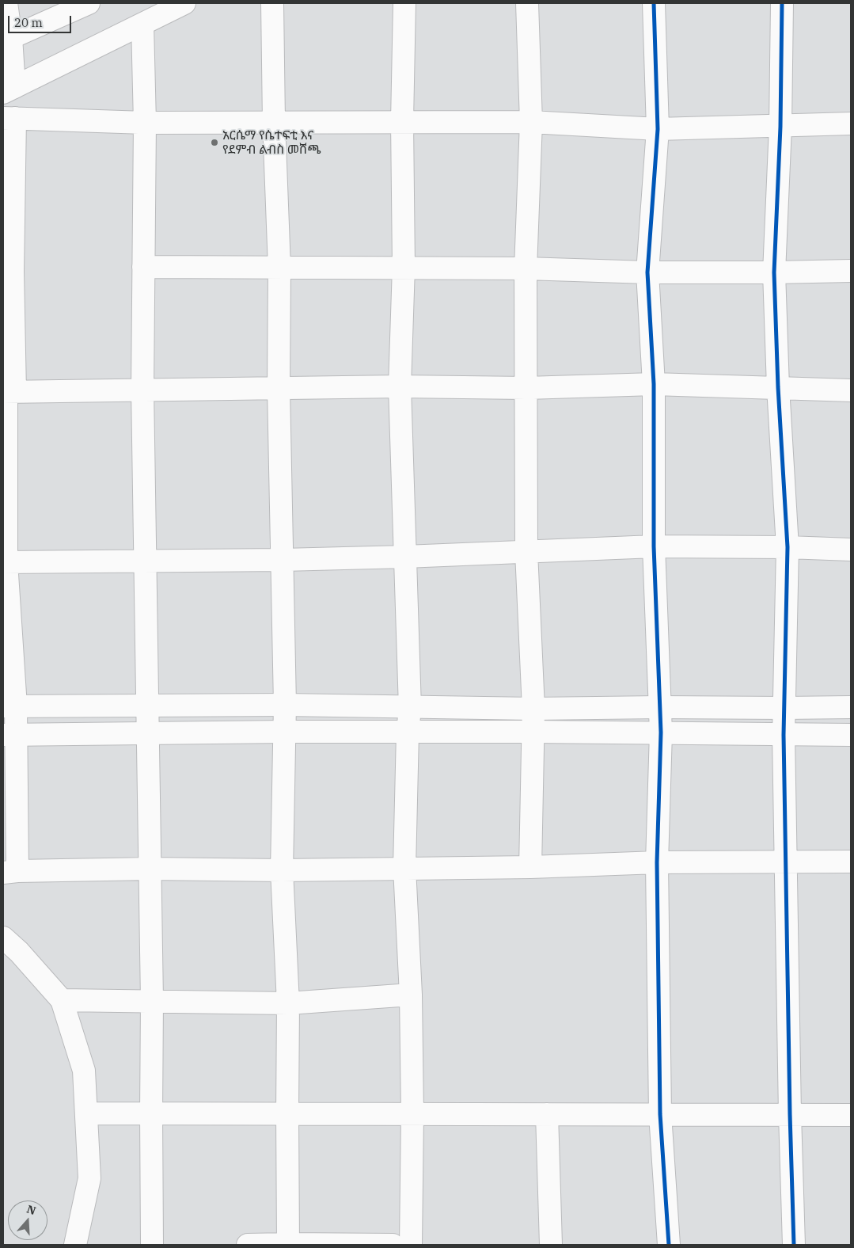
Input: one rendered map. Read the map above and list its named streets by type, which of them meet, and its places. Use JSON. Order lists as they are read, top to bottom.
{
  "places": ["አርሴማ የሴተፍቲ እና የደምብ ልብስ መሸጫ"],
  "scale_bar": "20 m",
  "north": "top"
}
